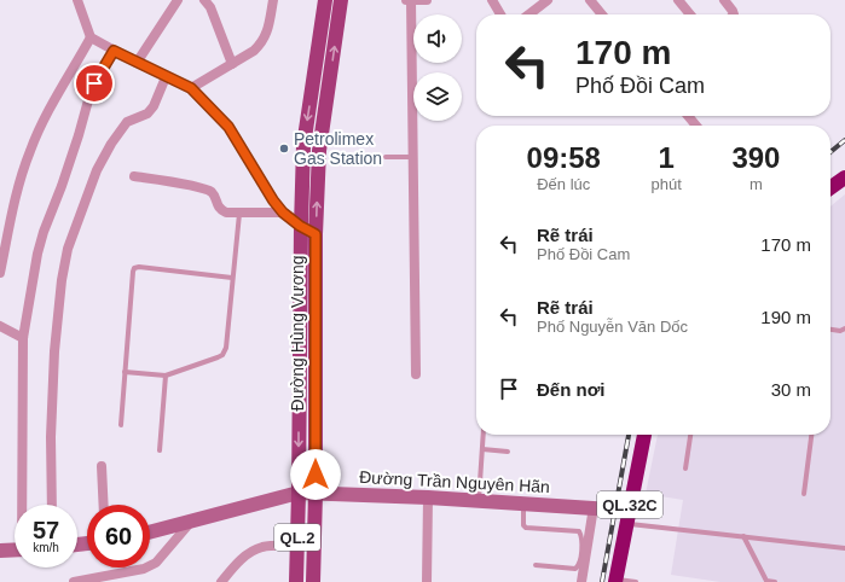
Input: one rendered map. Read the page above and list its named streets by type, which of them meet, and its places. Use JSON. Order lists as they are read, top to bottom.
{
  "streets": {
    "highway": ["QL.32C"],
    "main road": ["Đường Hùng Vương", "QL.2"],
    "street": ["Đường Trần Nguyên Hãn"]
  },
  "crossings": [
    ["Đường Hùng Vương", "Đường Trần Nguyên Hãn"],
    ["Đường Trần Nguyên Hãn", "QL.32C"]
  ],
  "places": ["Petrolimex Gas Station"],
  "page": {
    "turn": ["170 m", "Phố Đồi Cam"],
    "eta": [
      "09:58",
      "Đến lúc",
      "1",
      "phút",
      "390",
      "m"
    ],
    "list": [
      {
        "name": "Rẽ trái",
        "note": "Phố Đồi Cam",
        "value": "170 m"
      },
      {
        "name": "Rẽ trái",
        "note": "Phố Nguyễn Văn Dốc",
        "value": "190 m"
      },
      {
        "name": "Đến nơi",
        "value": "30 m"
      }
    ],
    "speed": "57 km/h",
    "limit": "60"
  }
}
